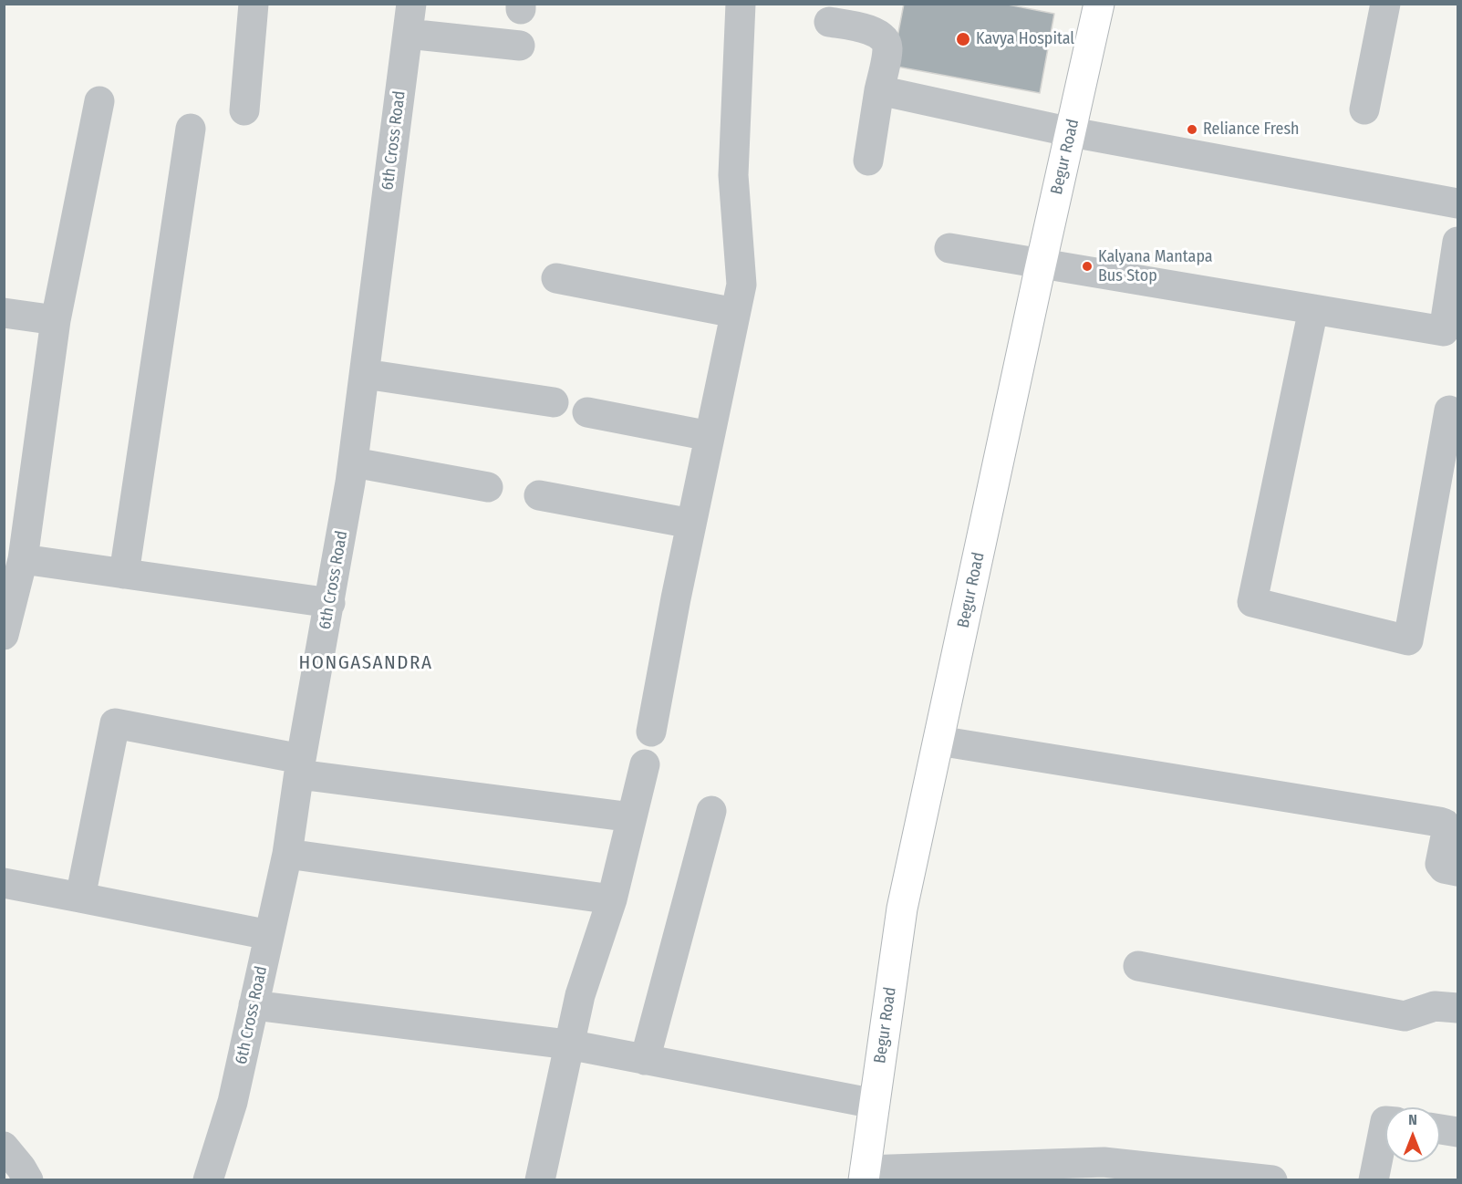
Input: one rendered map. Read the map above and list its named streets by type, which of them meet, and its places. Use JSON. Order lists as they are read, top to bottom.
{
  "streets": {
    "main road": ["Begur Road"],
    "street": ["6th Cross Road"]
  },
  "districts": ["HONGASANDRA"],
  "places": ["Kavya Hospital", "Reliance Fresh", "Kalyana Mantapa Bus Stop"],
  "north": "top"
}
